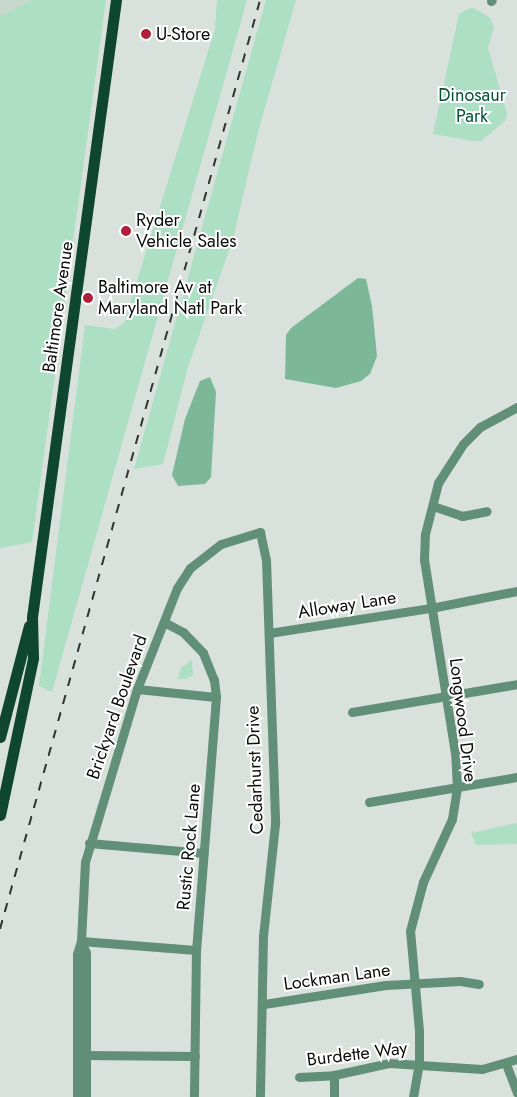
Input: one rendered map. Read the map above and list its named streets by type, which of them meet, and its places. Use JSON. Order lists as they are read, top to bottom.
{
  "streets": {
    "main road": ["Baltimore Avenue"],
    "street": [
      "Alloway Lane",
      "Brickyard Boulevard",
      "Longwood Drive",
      "Cedarhurst Drive",
      "Rustic Rock Lane",
      "Lockman Lane",
      "Burdette Way"
    ]
  },
  "crossings": [
    ["Alloway Lane", "Longwood Drive"],
    ["Alloway Lane", "Cedarhurst Drive"],
    ["Brickyard Boulevard", "Cedarhurst Drive"],
    ["Brickyard Boulevard", "Rustic Rock Lane"],
    ["Longwood Drive", "Lockman Lane"],
    ["Longwood Drive", "Burdette Way"],
    ["Cedarhurst Drive", "Lockman Lane"]
  ],
  "parks": ["Dinosaur Park"],
  "places": ["U-Store", "Ryder Vehicle Sales", "Baltimore Av at Maryland Natl Park"]
}
